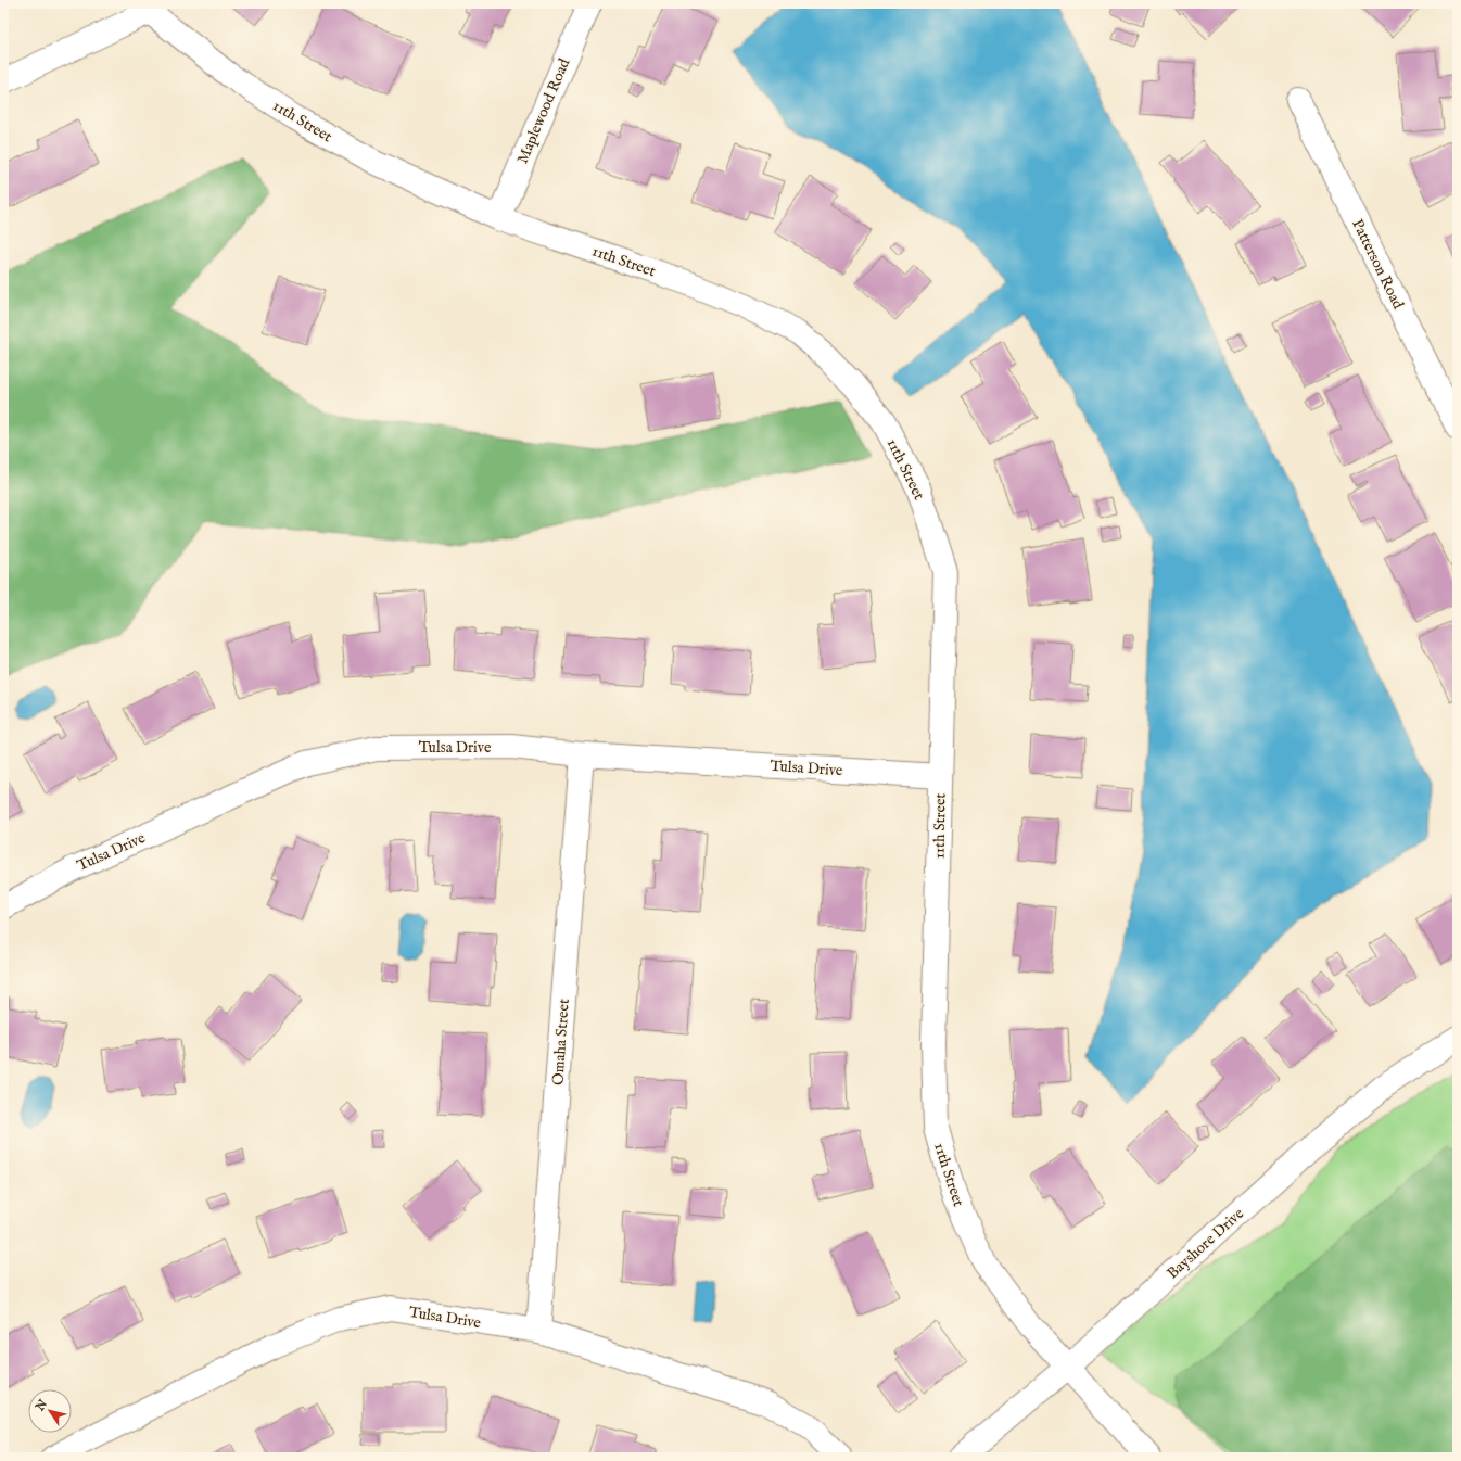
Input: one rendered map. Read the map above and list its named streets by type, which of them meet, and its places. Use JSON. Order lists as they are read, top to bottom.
{
  "streets": {
    "street": [
      "Maplewood Road",
      "11th Street",
      "Patterson Road",
      "Tulsa Drive",
      "Omaha Street",
      "Bayshore Drive"
    ]
  },
  "crossings": [
    ["Maplewood Road", "11th Street"],
    ["11th Street", "Tulsa Drive"],
    ["11th Street", "Bayshore Drive"],
    ["Tulsa Drive", "Omaha Street"]
  ],
  "north": "top left"
}
